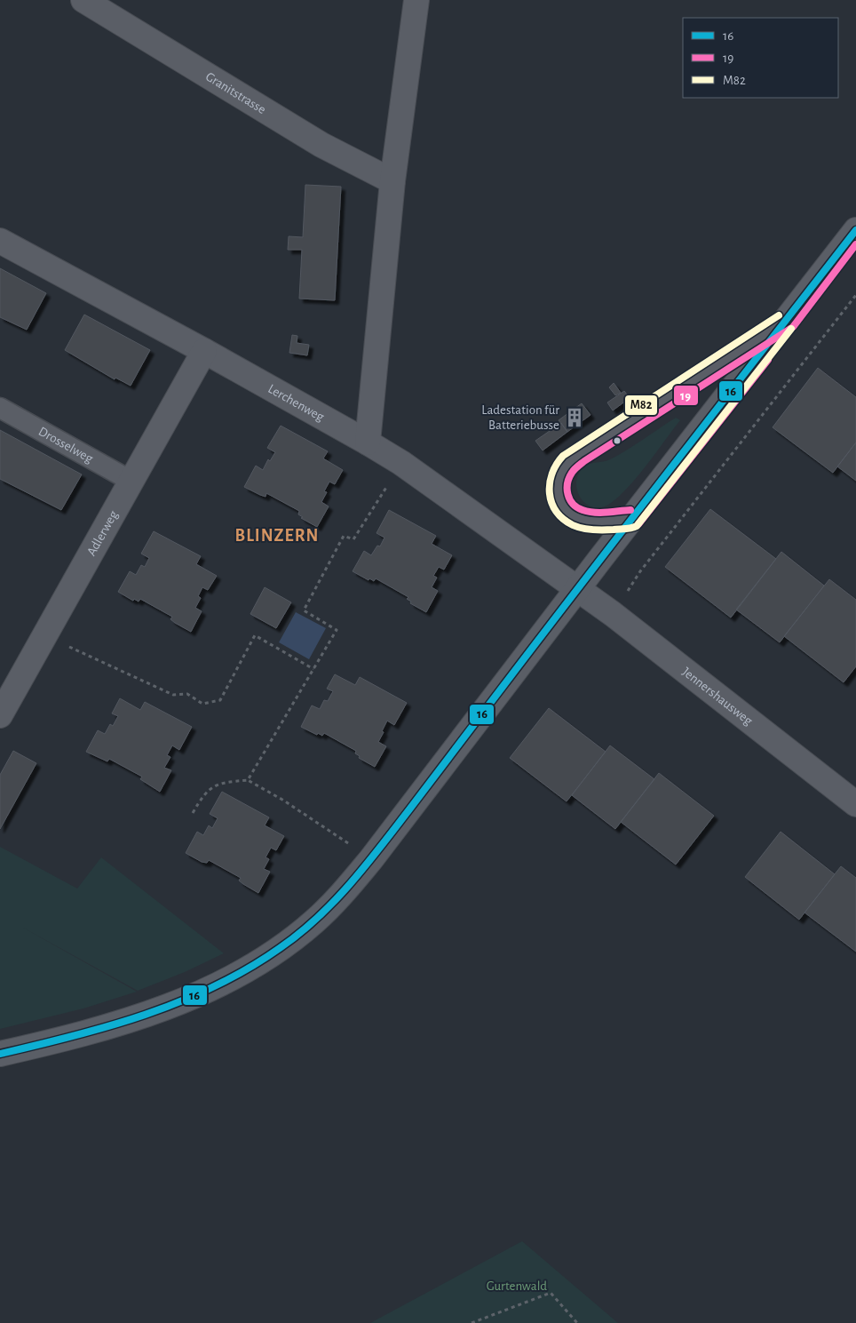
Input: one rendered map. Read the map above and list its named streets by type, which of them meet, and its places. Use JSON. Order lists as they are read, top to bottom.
{
  "streets": {
    "street": [
      "Granitstrasse",
      "Lerchenweg",
      "Drosselweg",
      "Adlerweg",
      "Jennershausweg"
    ]
  },
  "crossings": [
    ["Lerchenweg", "Adlerweg"],
    ["Lerchenweg", "Jennershausweg"],
    ["Drosselweg", "Adlerweg"]
  ],
  "districts": ["BLINZERN"],
  "parks": ["Gurtenwald"],
  "places": {
    "building": ["Ladestation für Batteriebusse"]
  },
  "lines": ["transit line 16", "transit line 19", "transit line M82"],
  "legend": ["16", "19", "M82"]
}
